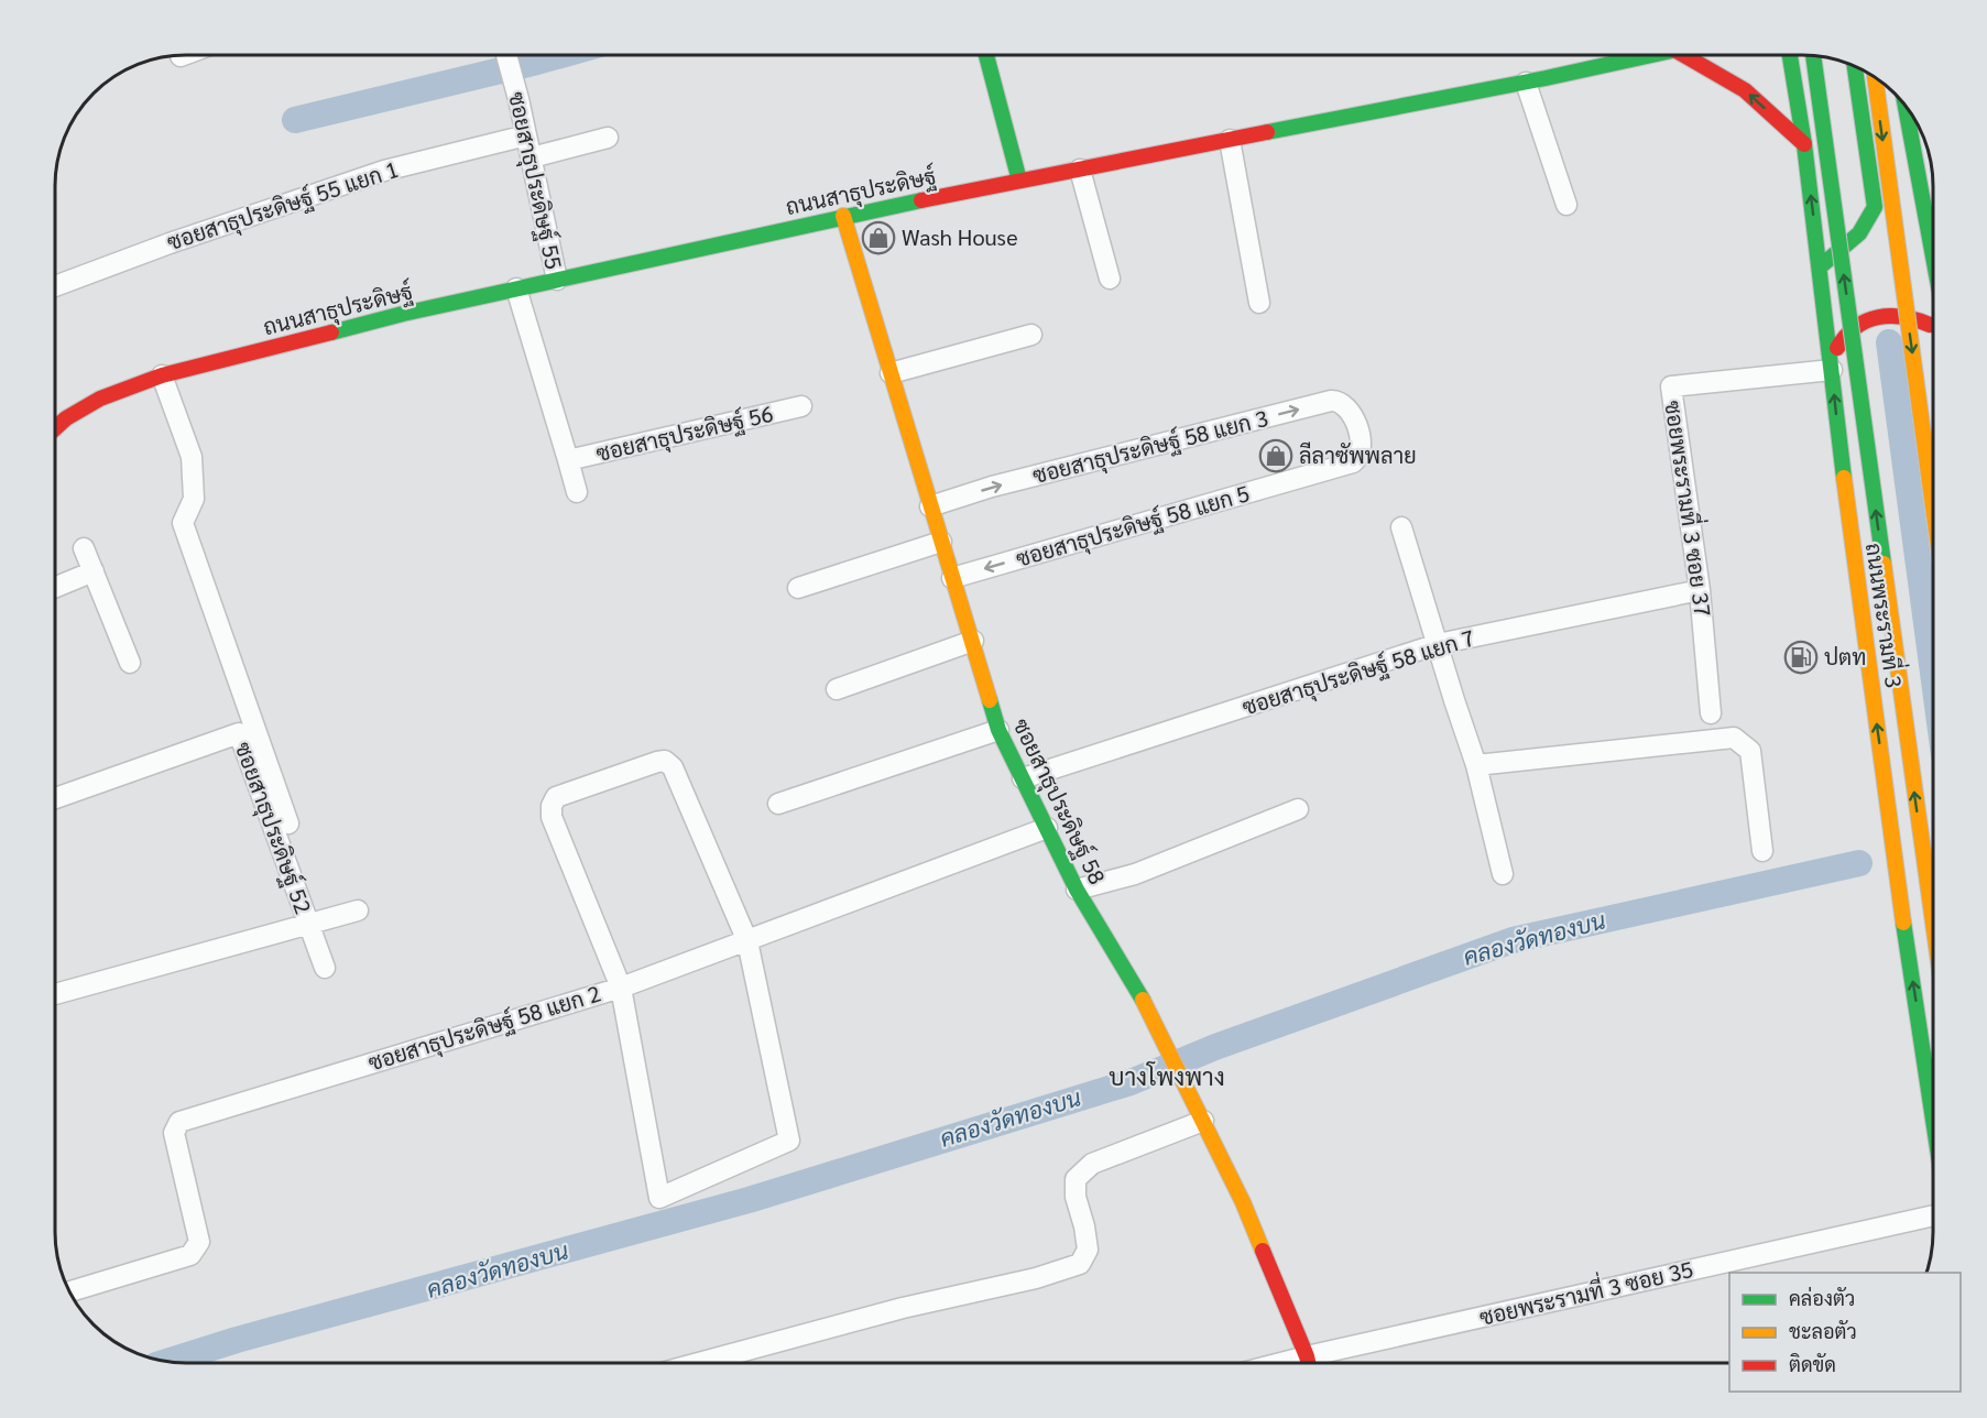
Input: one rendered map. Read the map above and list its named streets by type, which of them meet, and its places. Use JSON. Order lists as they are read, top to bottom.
{
  "streets": {
    "main road": ["ถนนสาธุประดิษฐ์", "ถนนพระรามที่ 3", "ซอยสาธุประดิษฐ์ 58"],
    "street": [
      "ซอยสาธุประดิษฐ์ 55",
      "ซอยสาธุประดิษฐ์ 55 แยก 1",
      "ซอยสาธุประดิษฐ์ 56",
      "ซอยสาธุประดิษฐ์ 58 แยก 3",
      "ซอยพระรามที่ 3 ซอย 37",
      "ซอยสาธุประดิษฐ์ 58 แยก 5",
      "ซอยสาธุประดิษฐ์ 58 แยก 7",
      "ซอยสาธุประดิษฐ์ 52",
      "ซอยสาธุประดิษฐ์ 58 แยก 2",
      "ซอยพระรามที่ 3 ซอย 35"
    ]
  },
  "crossings": [
    ["ซอยสาธุประดิษฐ์ 55", "ถนนสาธุประดิษฐ์"],
    ["ซอยสาธุประดิษฐ์ 55", "ซอยสาธุประดิษฐ์ 55 แยก 1"],
    ["ถนนสาธุประดิษฐ์", "ซอยสาธุประดิษฐ์ 56"],
    ["ถนนสาธุประดิษฐ์", "ซอยสาธุประดิษฐ์ 58"],
    ["ซอยสาธุประดิษฐ์ 58 แยก 3", "ซอยสาธุประดิษฐ์ 58 แยก 5"],
    ["ซอยสาธุประดิษฐ์ 58 แยก 3", "ซอยสาธุประดิษฐ์ 58"],
    ["ซอยพระรามที่ 3 ซอย 37", "ถนนพระรามที่ 3"],
    ["ซอยพระรามที่ 3 ซอย 37", "ซอยสาธุประดิษฐ์ 58 แยก 7"],
    ["ซอยสาธุประดิษฐ์ 58 แยก 5", "ซอยสาธุประดิษฐ์ 58"],
    ["ซอยสาธุประดิษฐ์ 58 แยก 7", "ซอยสาธุประดิษฐ์ 58"],
    ["ซอยสาธุประดิษฐ์ 58", "ซอยสาธุประดิษฐ์ 58 แยก 2"]
  ],
  "one_way": ["ซอยสาธุประดิษฐ์ 58 แยก 5"],
  "districts": ["บางโพงพาง"],
  "water": ["คลองวัดทองบน"],
  "places": {
    "shop": ["Wash House", "ลีลาซัพพลาย"],
    "fuel station": ["ปตท"]
  },
  "legend": ["คล่องตัว", "ชะลอตัว", "ติดขัด"]
}
